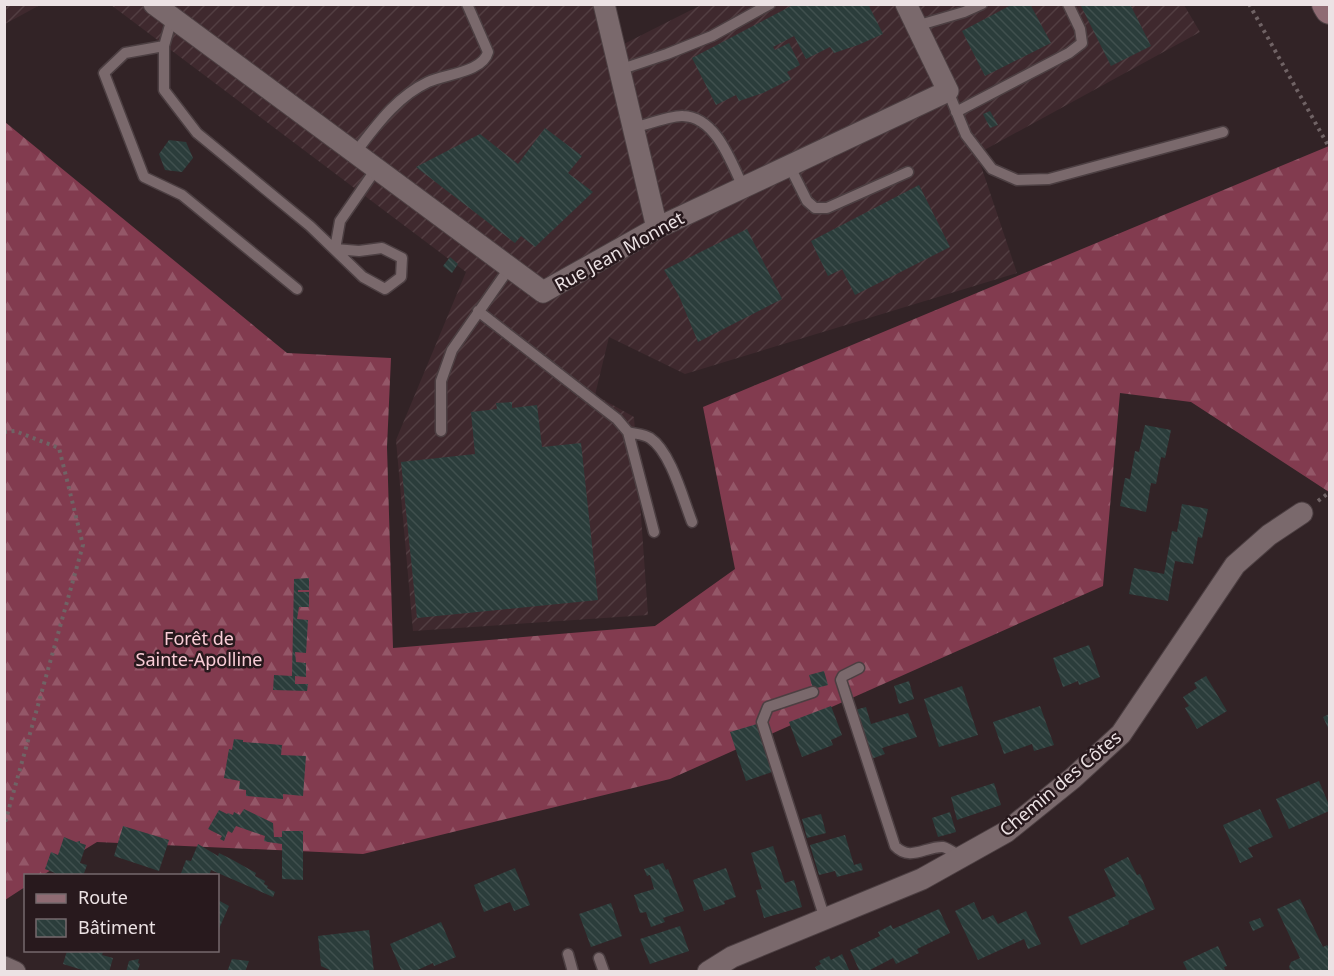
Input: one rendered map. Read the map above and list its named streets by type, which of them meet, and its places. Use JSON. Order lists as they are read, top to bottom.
{
  "streets": {
    "street": ["Rue Jean Monnet", "Chemin des Côtes"]
  },
  "parks": ["Forêt de Sainte-Apolline"],
  "legend": ["Route", "Bâtiment"]
}
